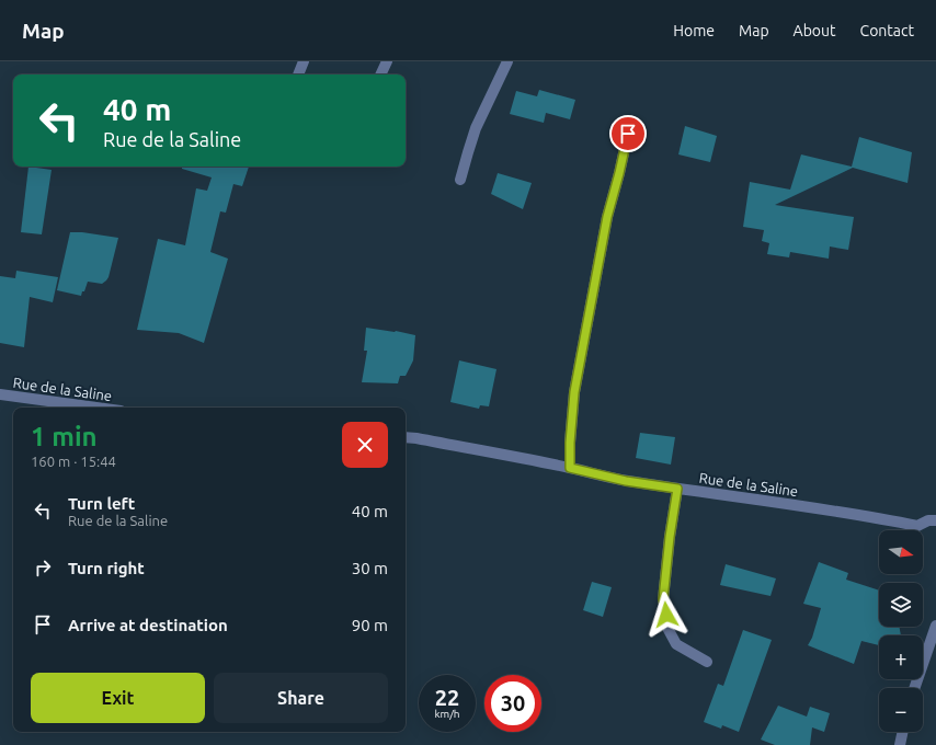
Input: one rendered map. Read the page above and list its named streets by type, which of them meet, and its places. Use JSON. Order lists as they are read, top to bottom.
{
  "streets": {
    "street": ["Rue de la Saline"]
  },
  "north": "right",
  "page": {
    "header": "Map",
    "nav": [
      "Home",
      "Map",
      "About",
      "Contact"
    ],
    "turn": ["40 m", "Rue de la Saline"],
    "heading": ["1 min", "160 m · 15:44"],
    "list": [
      {
        "name": "Turn left",
        "note": "Rue de la Saline",
        "value": "40 m"
      },
      {
        "name": "Turn right",
        "value": "30 m"
      },
      {
        "name": "Arrive at destination",
        "value": "90 m"
      }
    ],
    "map_buttons": ["+", "−"],
    "buttons": ["Exit", "Share"],
    "speed": "22 km/h",
    "limit": "30"
  }
}
